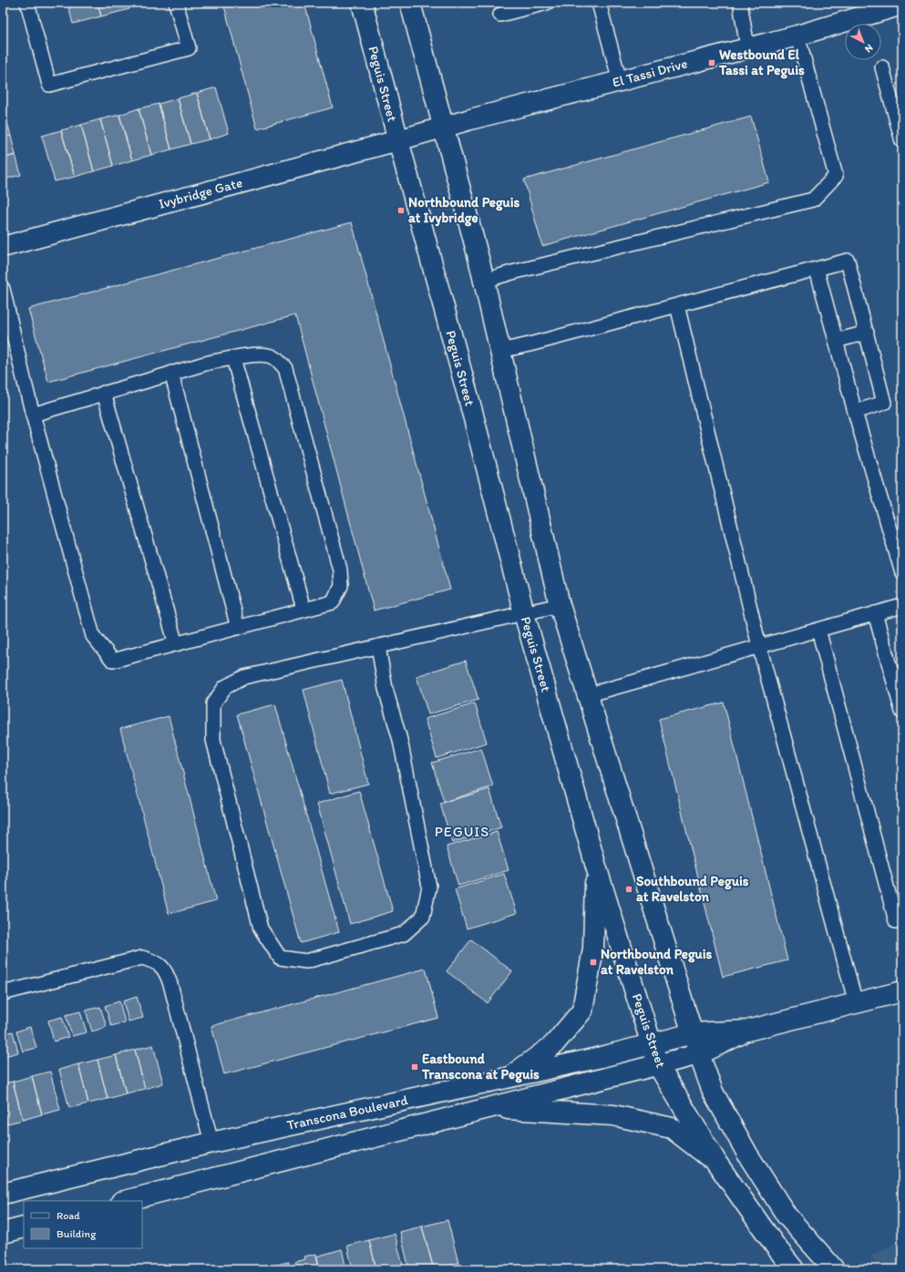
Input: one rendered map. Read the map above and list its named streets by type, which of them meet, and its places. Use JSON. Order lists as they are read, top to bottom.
{
  "streets": {
    "street": [
      "El Tassi Drive",
      "Peguis Street",
      "Ivybridge Gate",
      "Transcona Boulevard"
    ]
  },
  "crossings": [
    ["El Tassi Drive", "Peguis Street"],
    ["El Tassi Drive", "Ivybridge Gate"],
    ["Peguis Street", "Ivybridge Gate"],
    ["Peguis Street", "Transcona Boulevard"]
  ],
  "districts": ["PEGUIS"],
  "places": {
    "transit": [
      "Westbound El Tassi at Peguis",
      "Northbound Peguis at Ivybridge",
      "Southbound Peguis at Ravelston",
      "Northbound Peguis at Ravelston",
      "Eastbound Transcona at Peguis"
    ]
  },
  "legend": ["Road", "Building"],
  "north": "bottom right"
}
